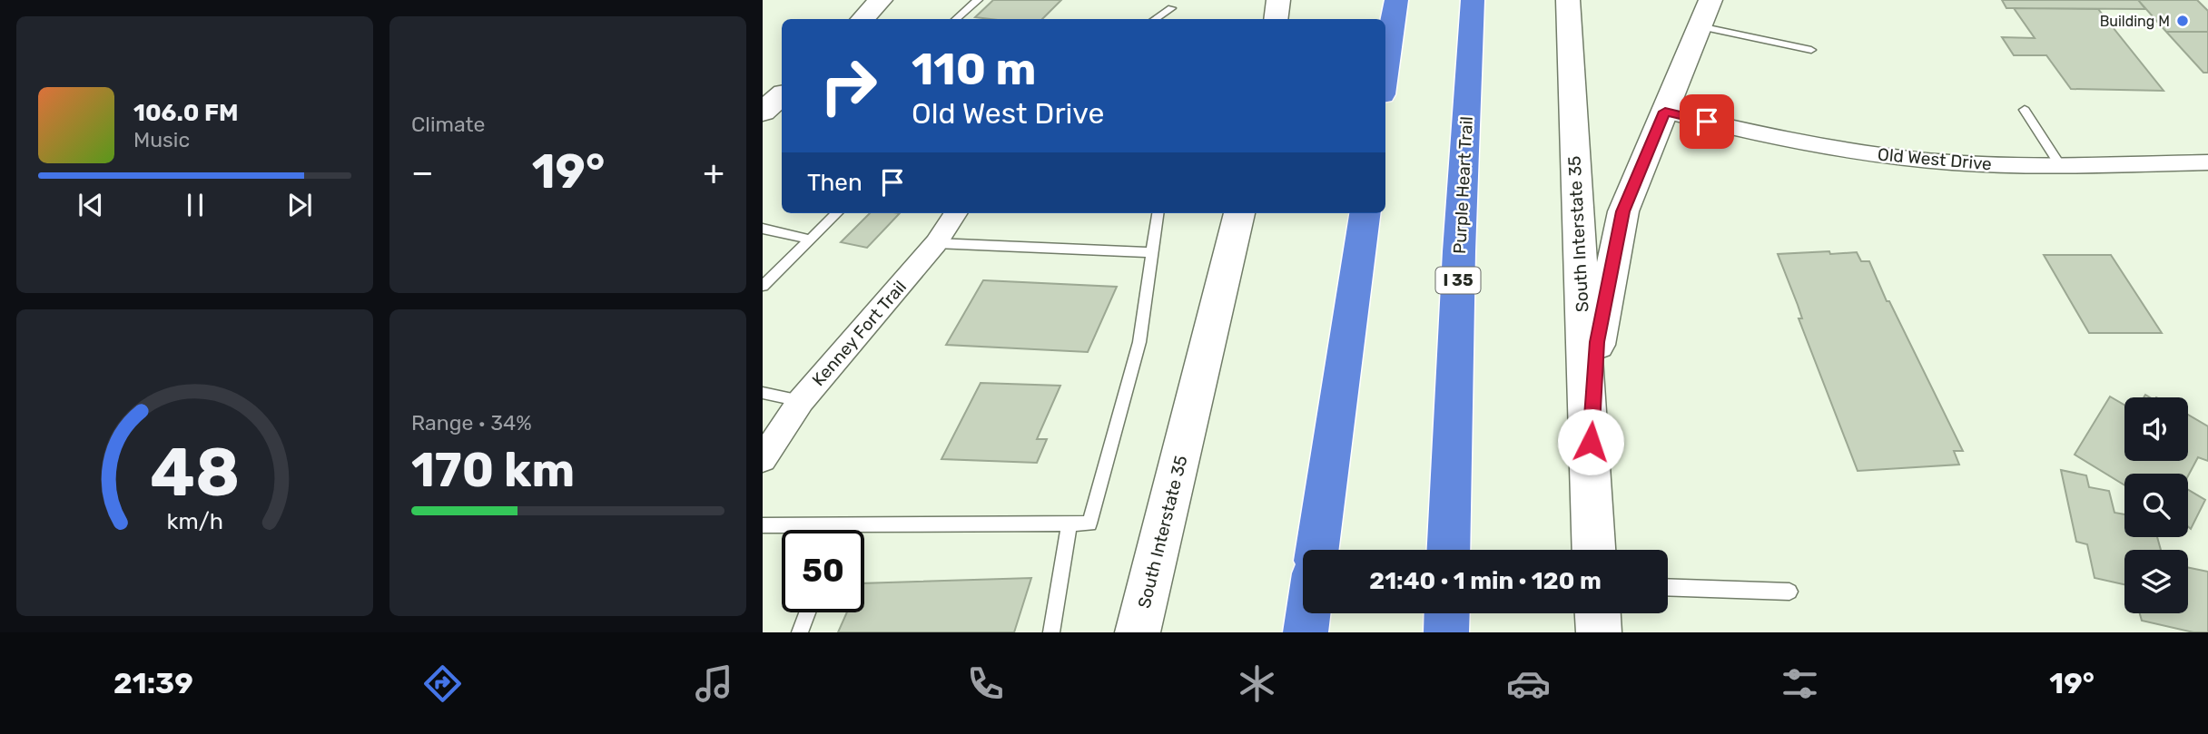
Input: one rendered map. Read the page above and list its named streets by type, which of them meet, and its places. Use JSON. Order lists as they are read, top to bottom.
{
  "streets": {
    "highway": ["Purple Heart Trail", "I 35"],
    "main road": ["South Interstate 35"],
    "street": ["Old West Drive", "Kenney Fort Trail"]
  },
  "crossings": [
    ["Old West Drive", "South Interstate 35"]
  ],
  "places": ["Building M"],
  "page": {
    "tile": [
      "Climate",
      ["Range · 34%", "170 km"]
    ],
    "turn": ["110 m", "Old West Drive"],
    "song": ["106.0 FM", "Music"],
    "heat": ["−", "19°", "+"],
    "then": "Then",
    "limit": "50",
    "trip": "21:40 · 1 min · 120 m",
    "tabs": ["21:39", "19°"],
    "gauge": ["48", "km/h"]
  }
}
